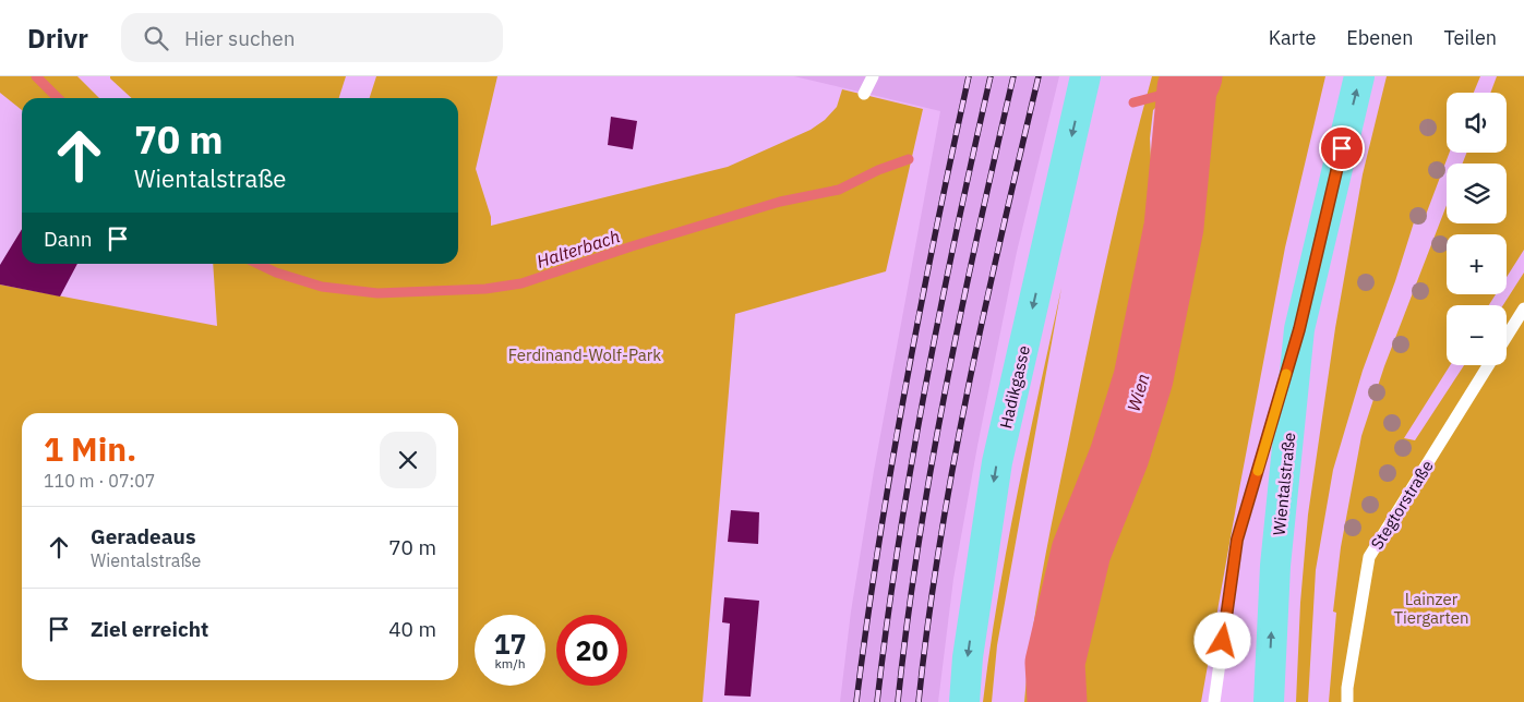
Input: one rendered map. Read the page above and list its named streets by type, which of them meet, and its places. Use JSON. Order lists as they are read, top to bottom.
{
  "streets": {
    "main road": ["Hadikgasse", "Wientalstraße"],
    "lane": ["Stegtorstraße"]
  },
  "one_way": ["Hadikgasse", "Wientalstraße"],
  "water": ["Halterbach", "Wien"],
  "parks": ["Ferdinand-Wolf-Park", "Lainzer Tiergarten"],
  "page": {
    "header": "Drivr",
    "search": "Hier suchen",
    "nav": ["Karte", "Ebenen", "Teilen"],
    "map_buttons": ["+", "−"],
    "turn": ["70 m", "Wientalstraße"],
    "then": "Dann",
    "heading": ["1 Min.", "110 m · 07:07"],
    "list": [
      {
        "name": "Geradeaus",
        "note": "Wientalstraße",
        "value": "70 m"
      },
      {
        "name": "Ziel erreicht",
        "value": "40 m"
      }
    ],
    "speed": "17 km/h",
    "limit": "20"
  }
}
